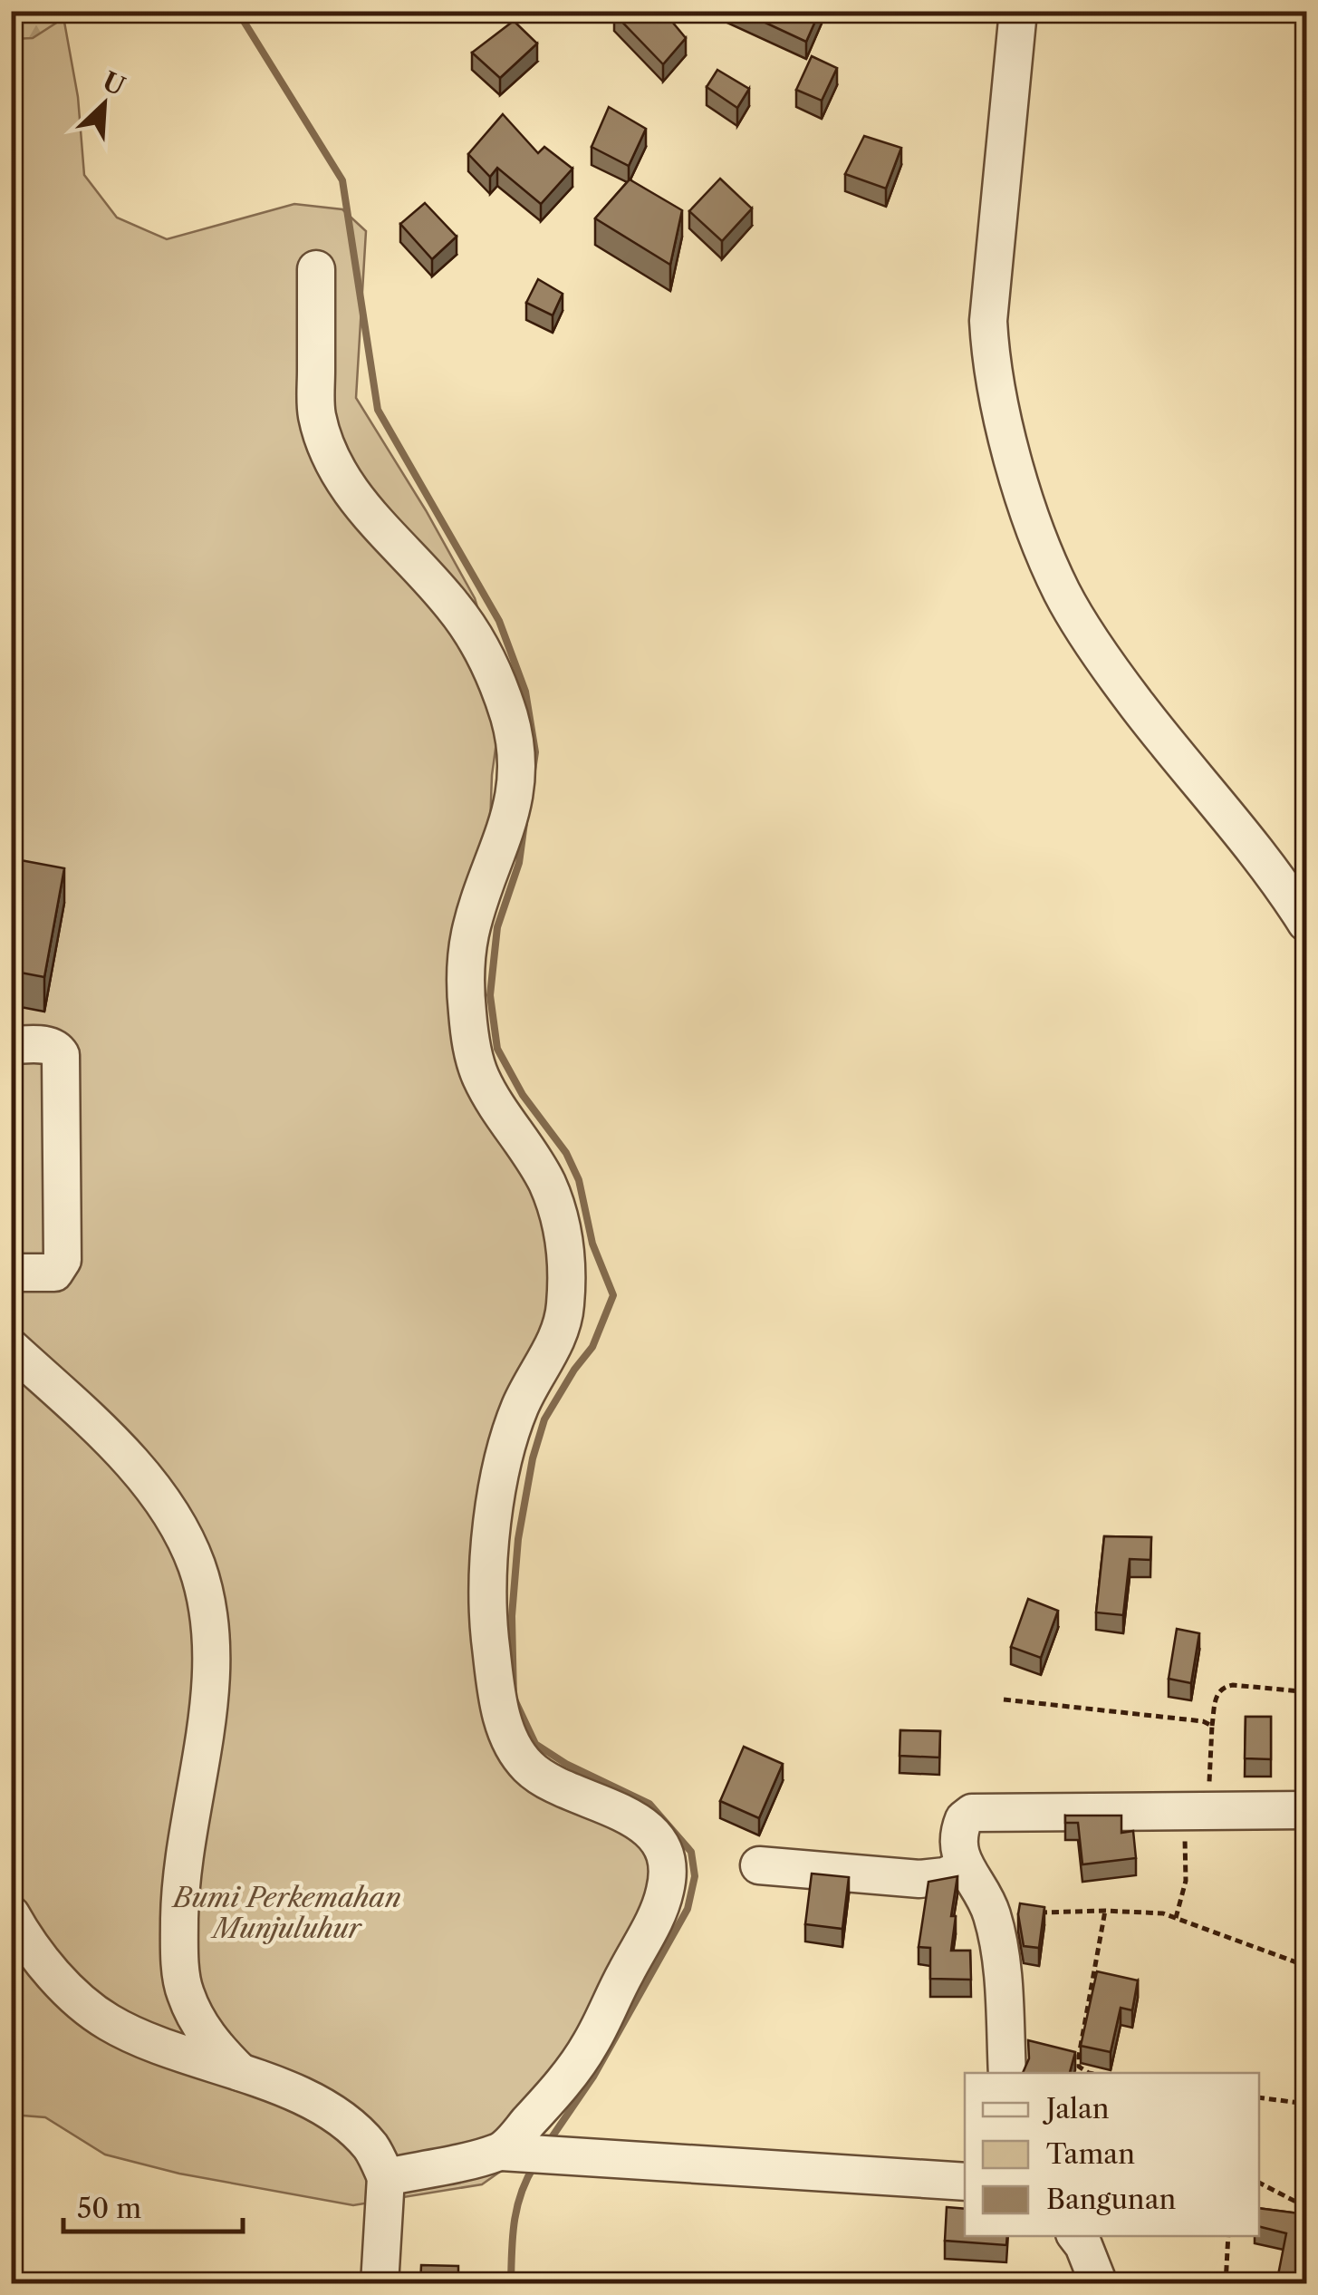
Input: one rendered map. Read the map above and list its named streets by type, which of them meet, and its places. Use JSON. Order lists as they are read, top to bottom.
{
  "parks": ["Bumi Perkemahan Munjuluhur"],
  "legend": ["Jalan", "Taman", "Bangunan"],
  "scale_bar": "50 m",
  "north": "top right"
}
